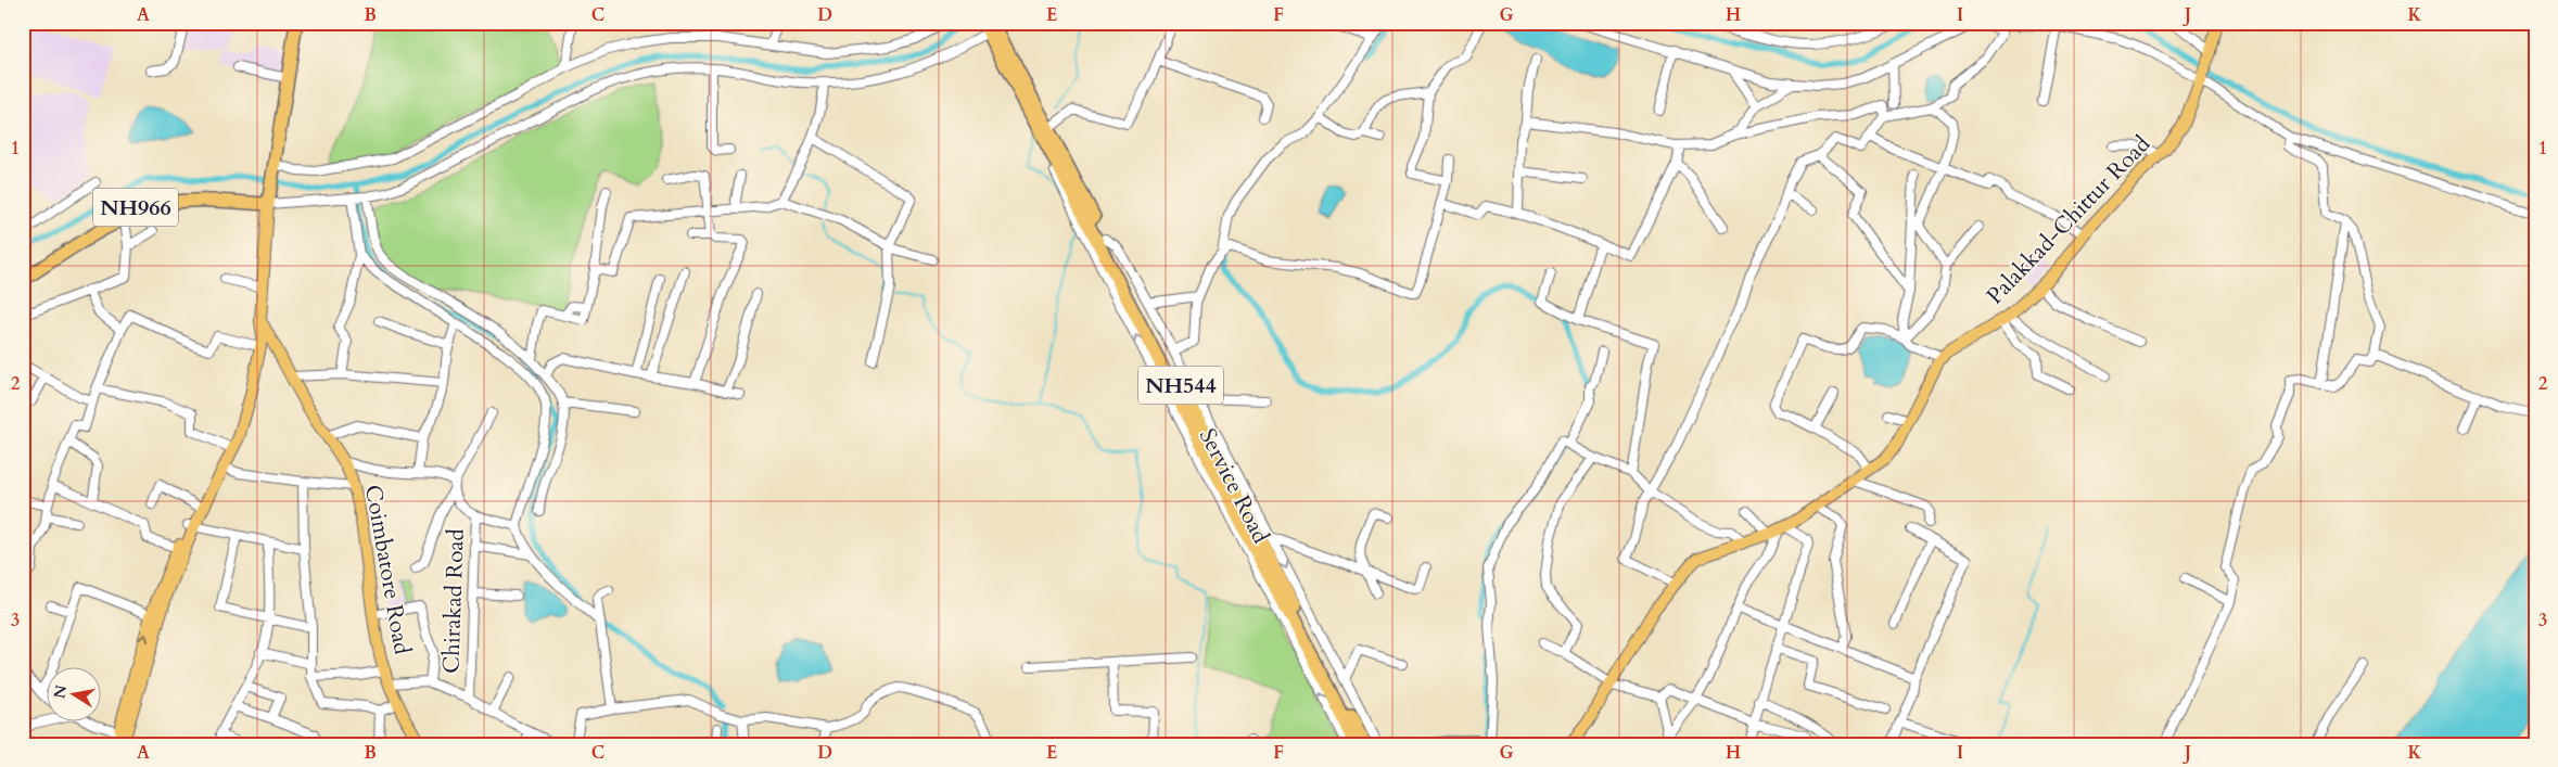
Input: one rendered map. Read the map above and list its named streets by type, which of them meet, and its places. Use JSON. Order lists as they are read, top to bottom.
{
  "streets": {
    "highway": ["NH966", "NH544"],
    "main road": ["Palakkad-Chittur Road", "Coimbatore Road"],
    "street": ["Service Road", "Chirakad Road"]
  },
  "crossings": [
    ["NH544", "Service Road"],
    ["Coimbatore Road", "Chirakad Road"]
  ],
  "north": "left",
  "grid": {
    "columns": [
      "A",
      "B",
      "C",
      "D",
      "E",
      "F",
      "G",
      "H",
      "I",
      "J",
      "K"
    ],
    "rows": ["1", "2", "3"]
  }
}
